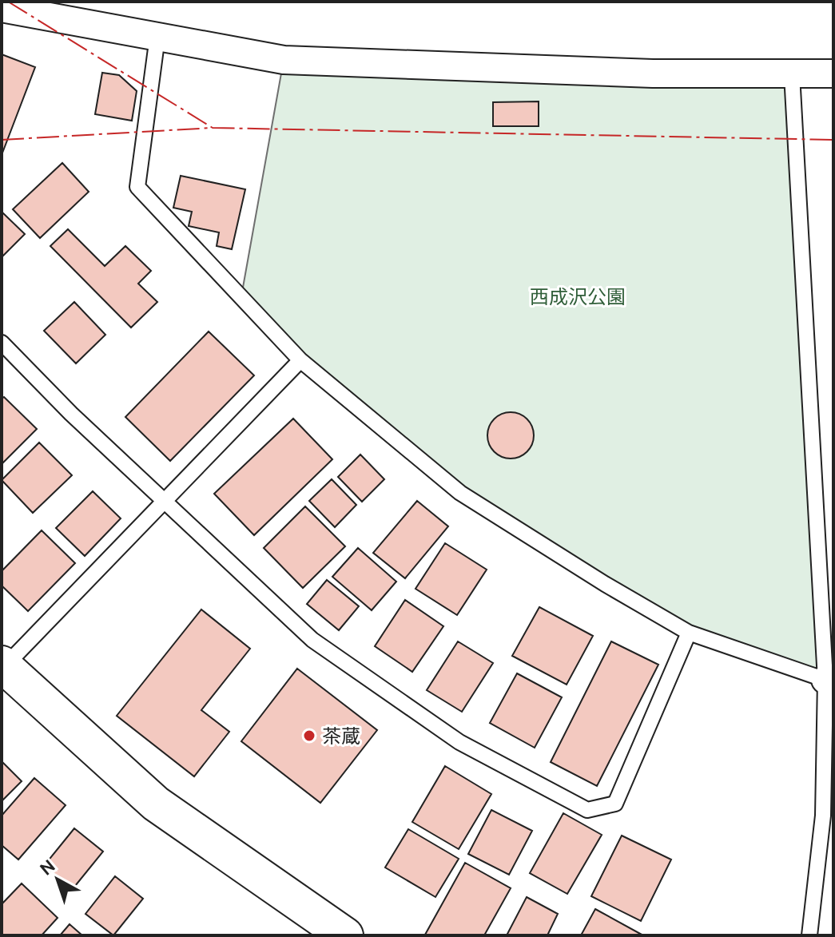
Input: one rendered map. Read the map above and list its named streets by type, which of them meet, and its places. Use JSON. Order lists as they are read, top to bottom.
{
  "parks": ["西成沢公園"],
  "places": ["茶蔵"],
  "north": "top left"
}
